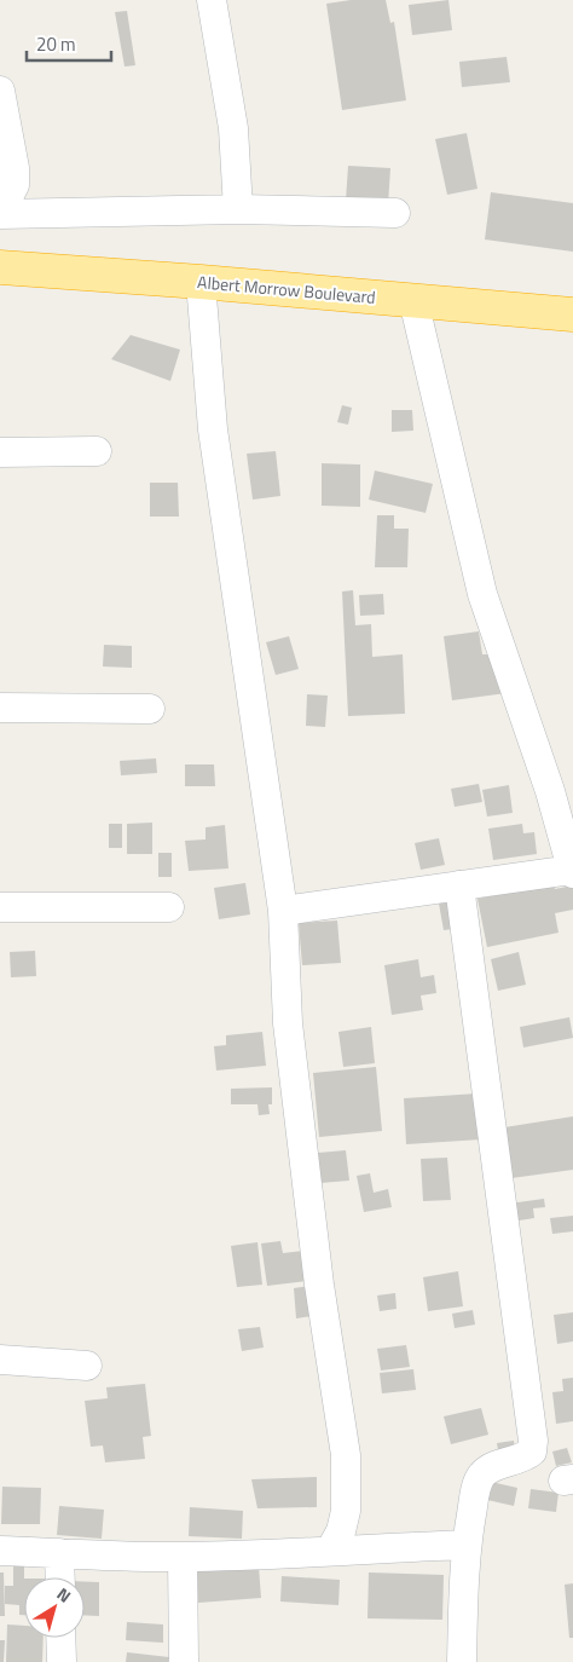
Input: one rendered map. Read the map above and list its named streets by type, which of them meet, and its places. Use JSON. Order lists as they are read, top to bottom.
{
  "streets": {
    "highway": ["Albert Morrow Boulevard"]
  },
  "scale_bar": "20 m",
  "north": "top right"
}
